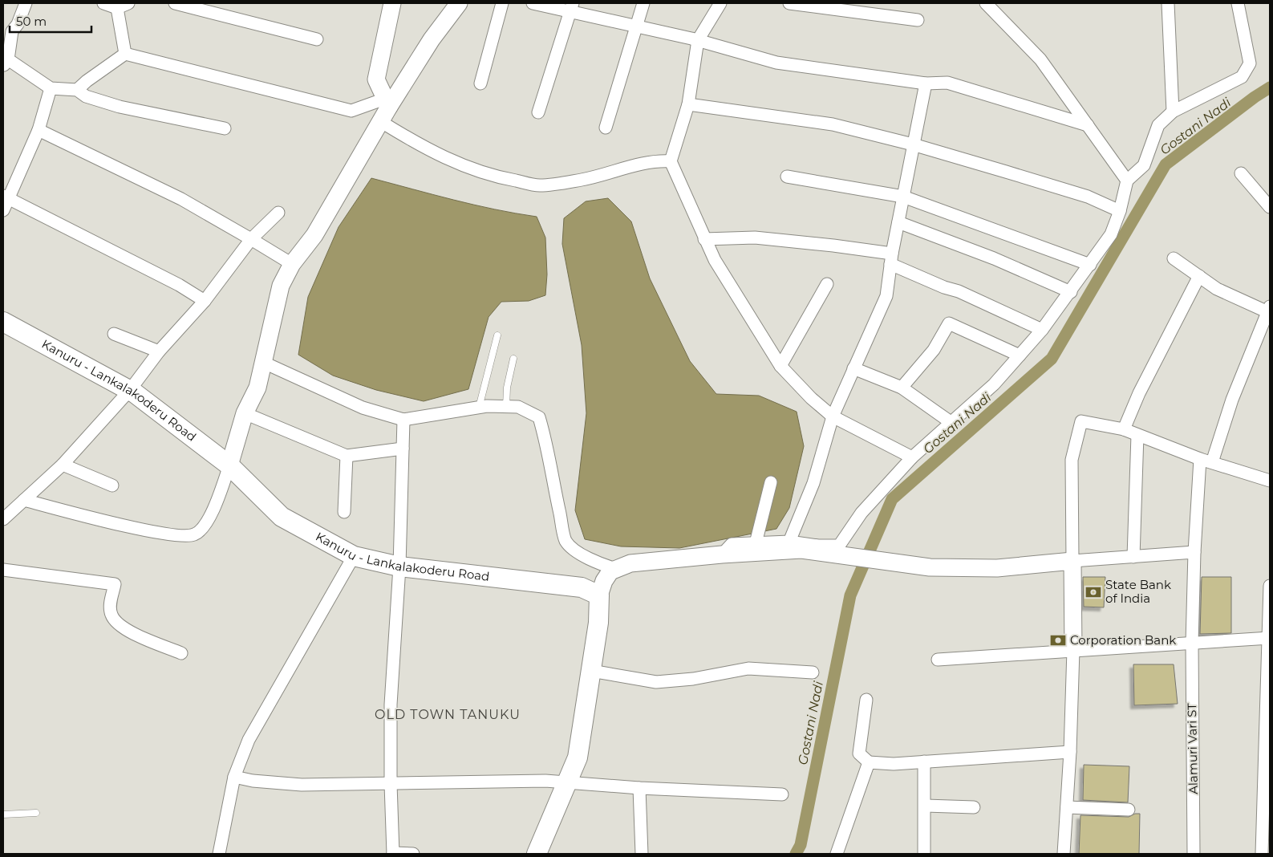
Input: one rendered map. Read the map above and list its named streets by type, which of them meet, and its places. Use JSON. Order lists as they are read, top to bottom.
{
  "streets": {
    "main road": ["Kanuru - Lankalakoderu Road"],
    "street": ["Alamuri Vari ST"]
  },
  "districts": ["OLD TOWN TANUKU"],
  "water": ["Gostani Nadi"],
  "places": {
    "bank": ["State Bank of India", "Corporation Bank"]
  },
  "scale_bar": "50 m"
}
